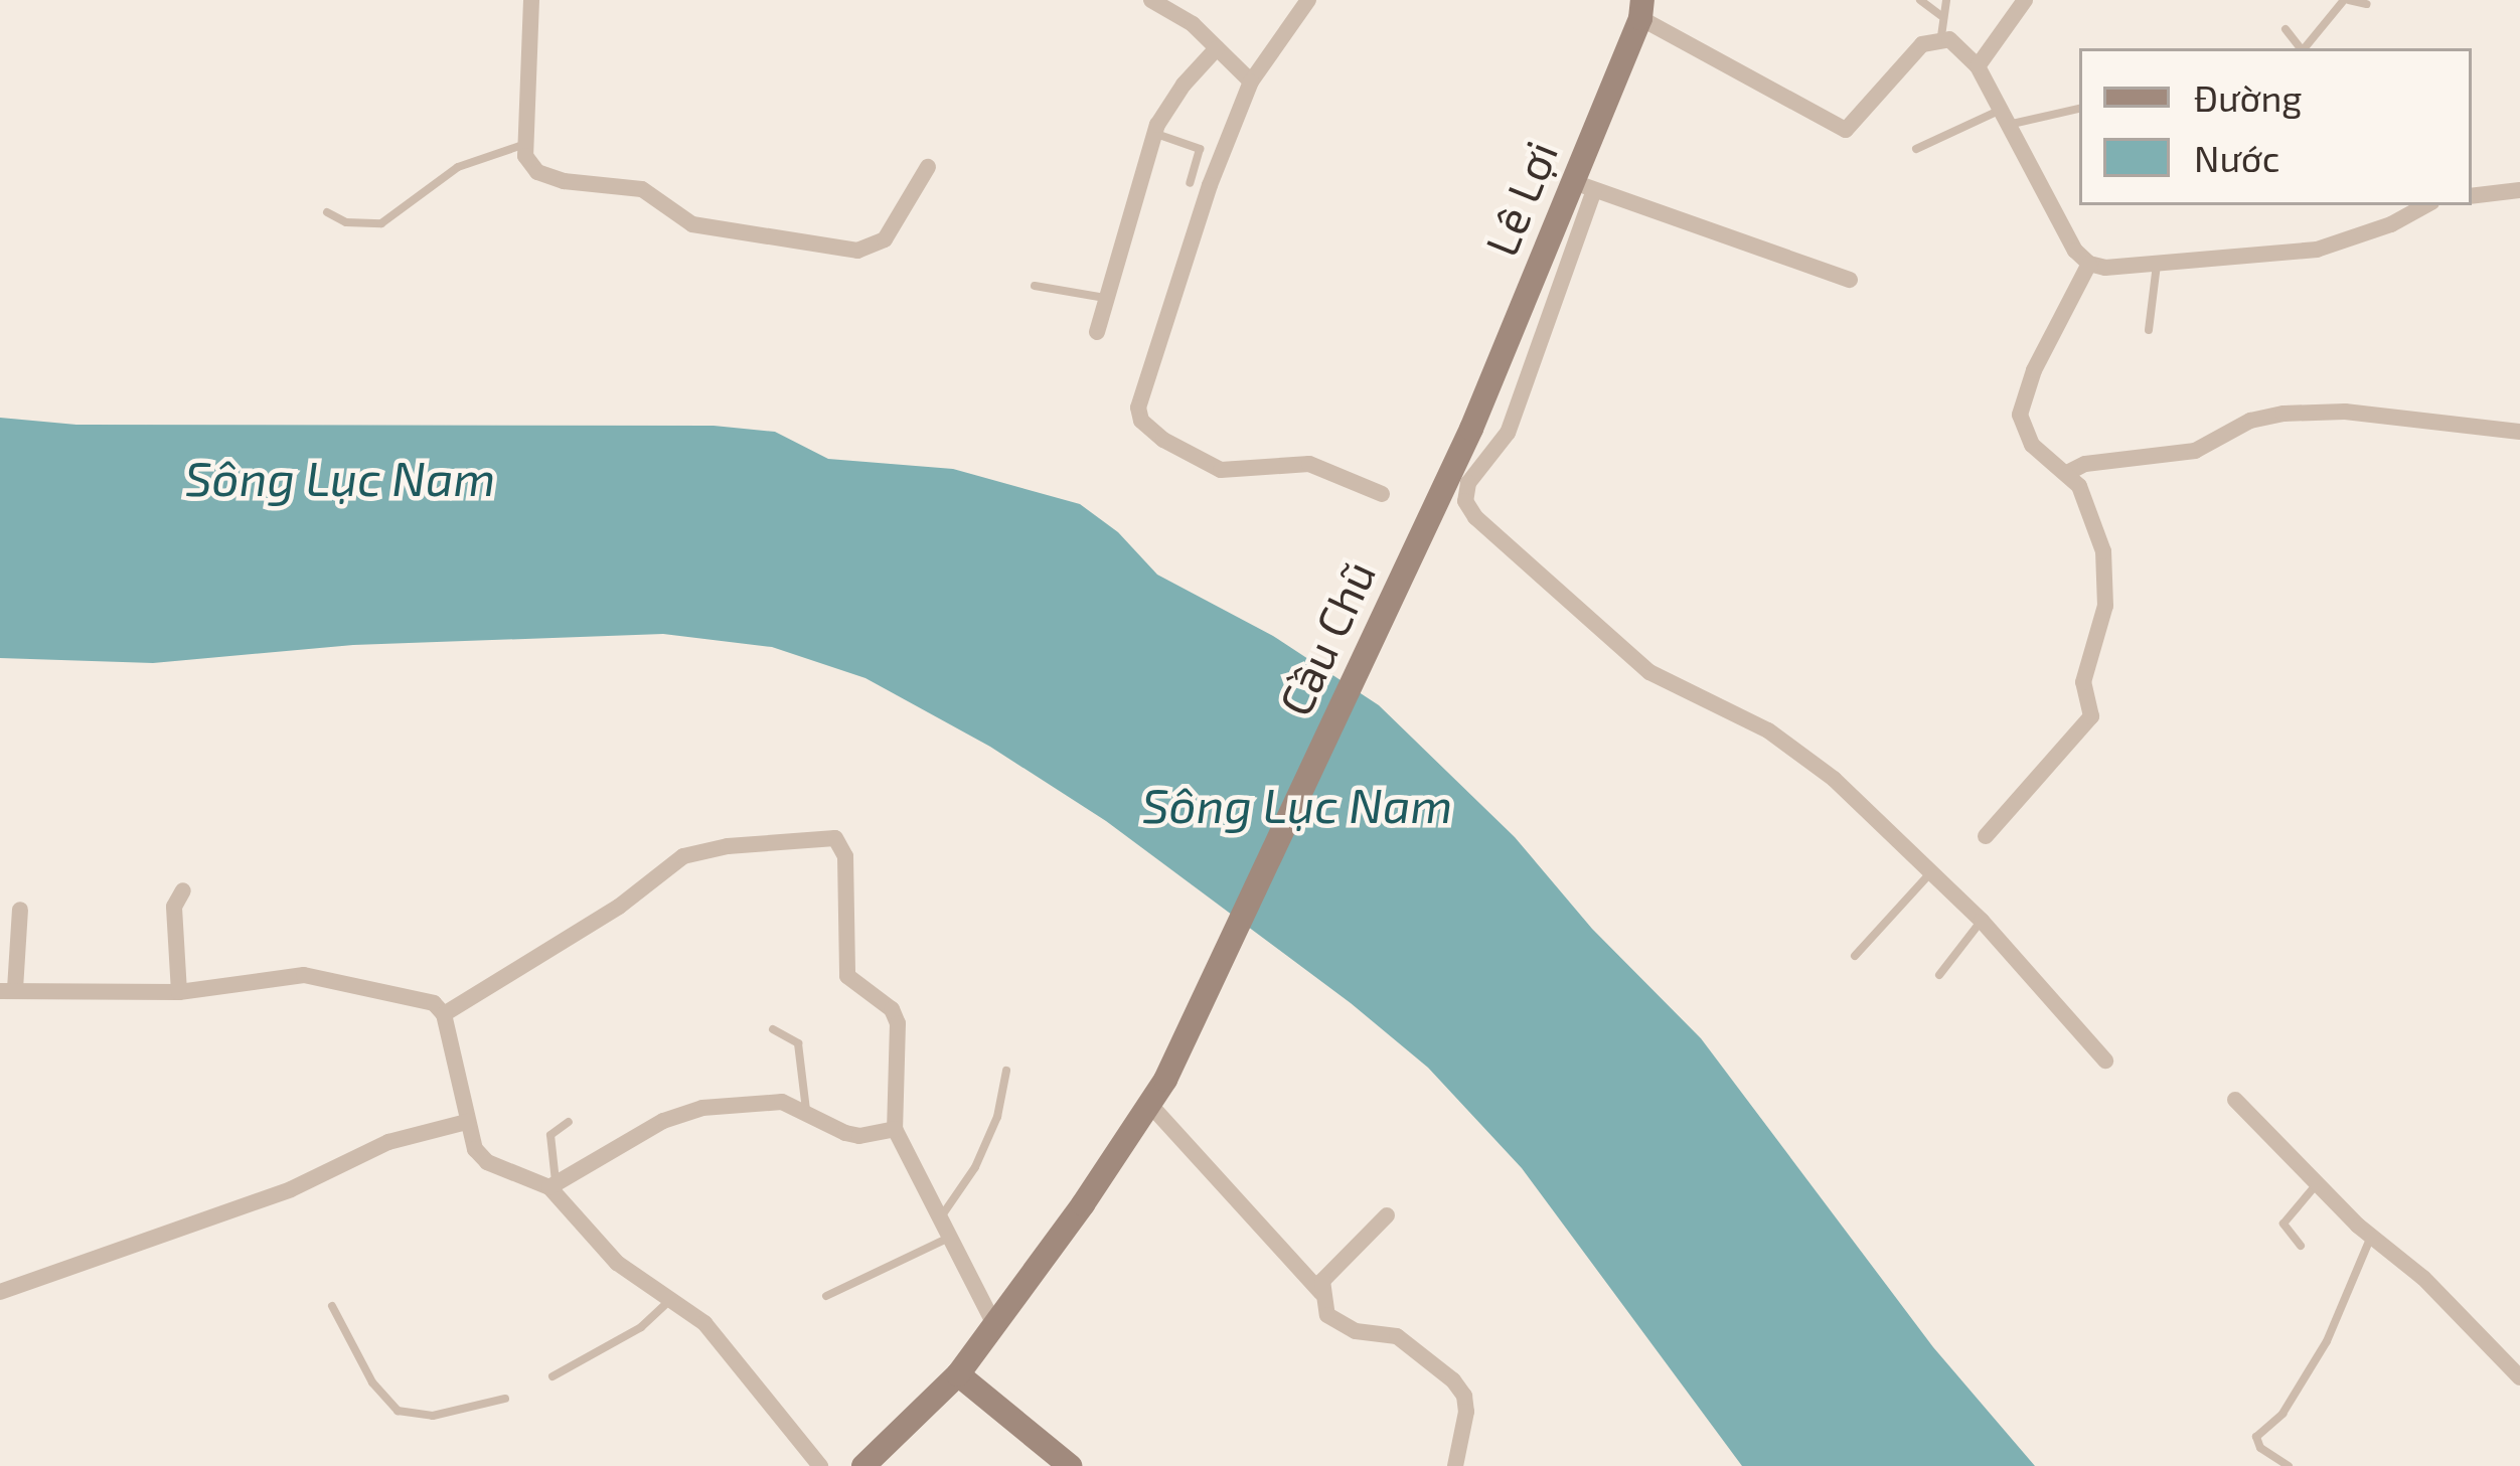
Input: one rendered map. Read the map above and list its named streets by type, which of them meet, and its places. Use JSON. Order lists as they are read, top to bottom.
{
  "streets": {
    "street": ["Lê Lợi", "Cầu Chũ"]
  },
  "crossings": [
    ["Lê Lợi", "Cầu Chũ"]
  ],
  "water": ["Sông Lục Nam"],
  "legend": ["Đường", "Nước"]
}
